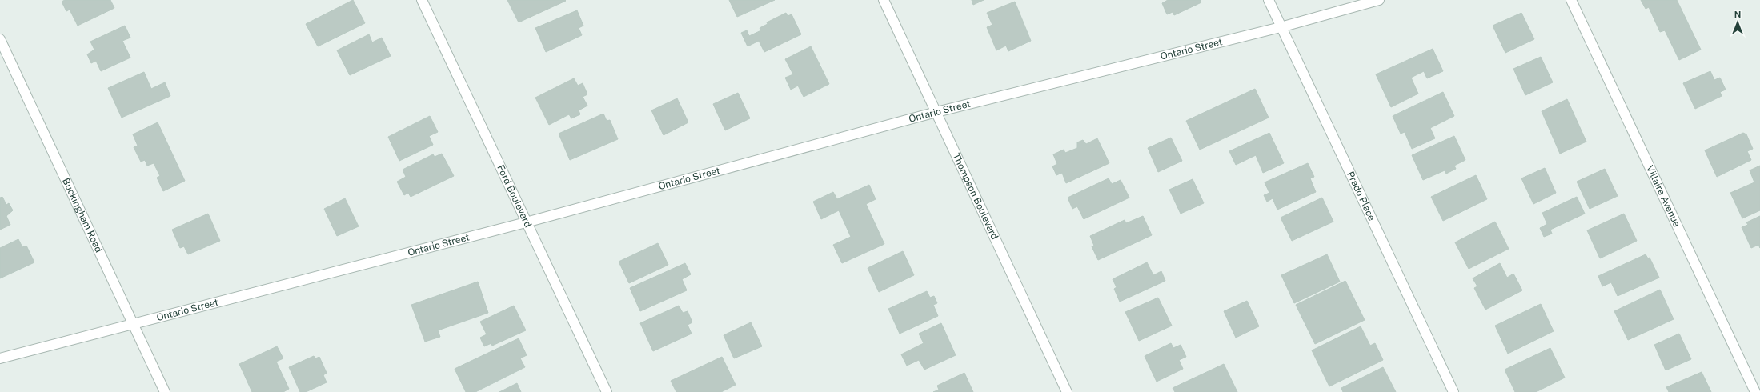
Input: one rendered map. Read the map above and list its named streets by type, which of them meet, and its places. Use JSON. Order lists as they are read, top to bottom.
{
  "streets": {
    "street": [
      "Ontario Street",
      "Ford Boulevard",
      "Thompson Boulevard",
      "Prado Place",
      "Villaire Avenue",
      "Buckingham Road"
    ]
  },
  "crossings": [
    ["Ontario Street", "Ford Boulevard"],
    ["Ontario Street", "Thompson Boulevard"],
    ["Ontario Street", "Prado Place"],
    ["Ontario Street", "Buckingham Road"]
  ],
  "north": "top"
}
